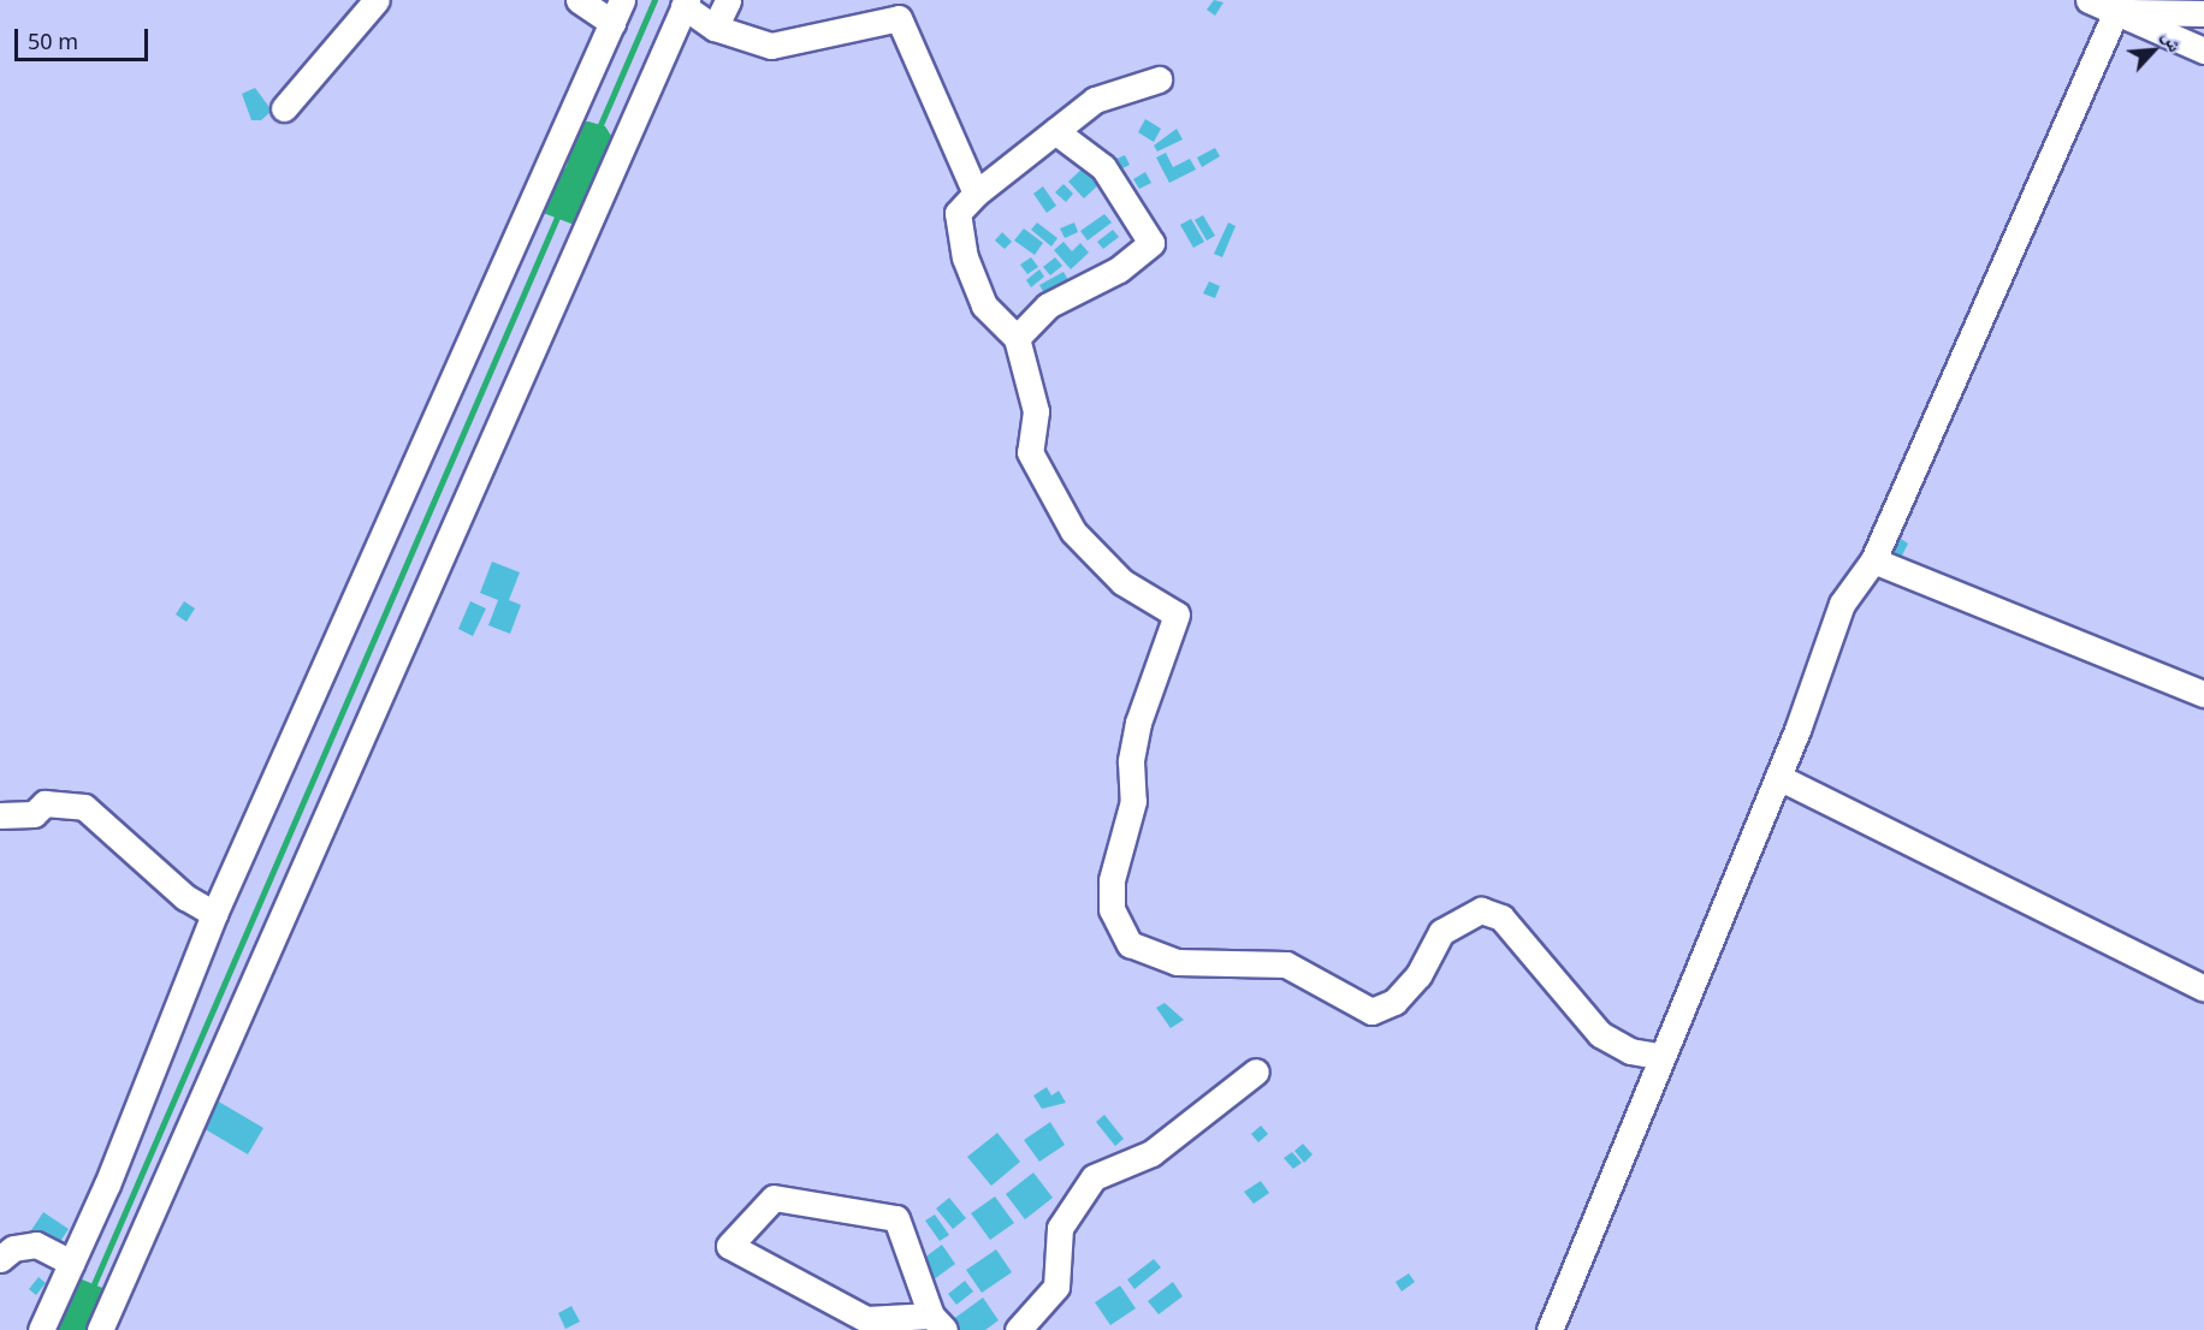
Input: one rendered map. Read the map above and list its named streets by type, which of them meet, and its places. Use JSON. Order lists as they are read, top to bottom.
{
  "scale_bar": "50 m",
  "north": "top right"
}
